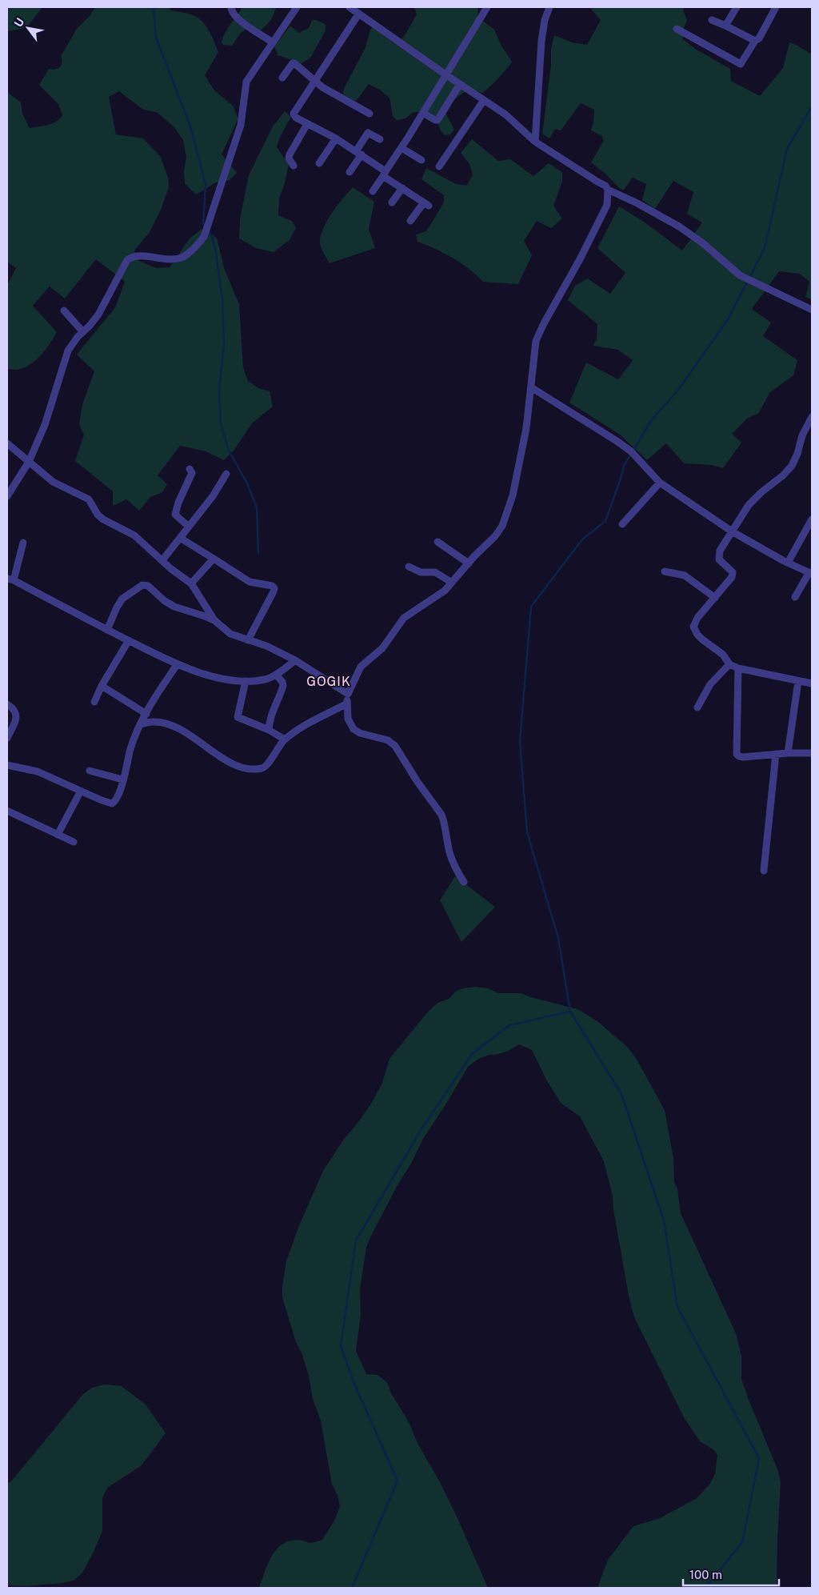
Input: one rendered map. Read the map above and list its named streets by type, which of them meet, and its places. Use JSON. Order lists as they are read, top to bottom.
{
  "districts": ["GOGIK"],
  "scale_bar": "100 m",
  "north": "top left"
}
